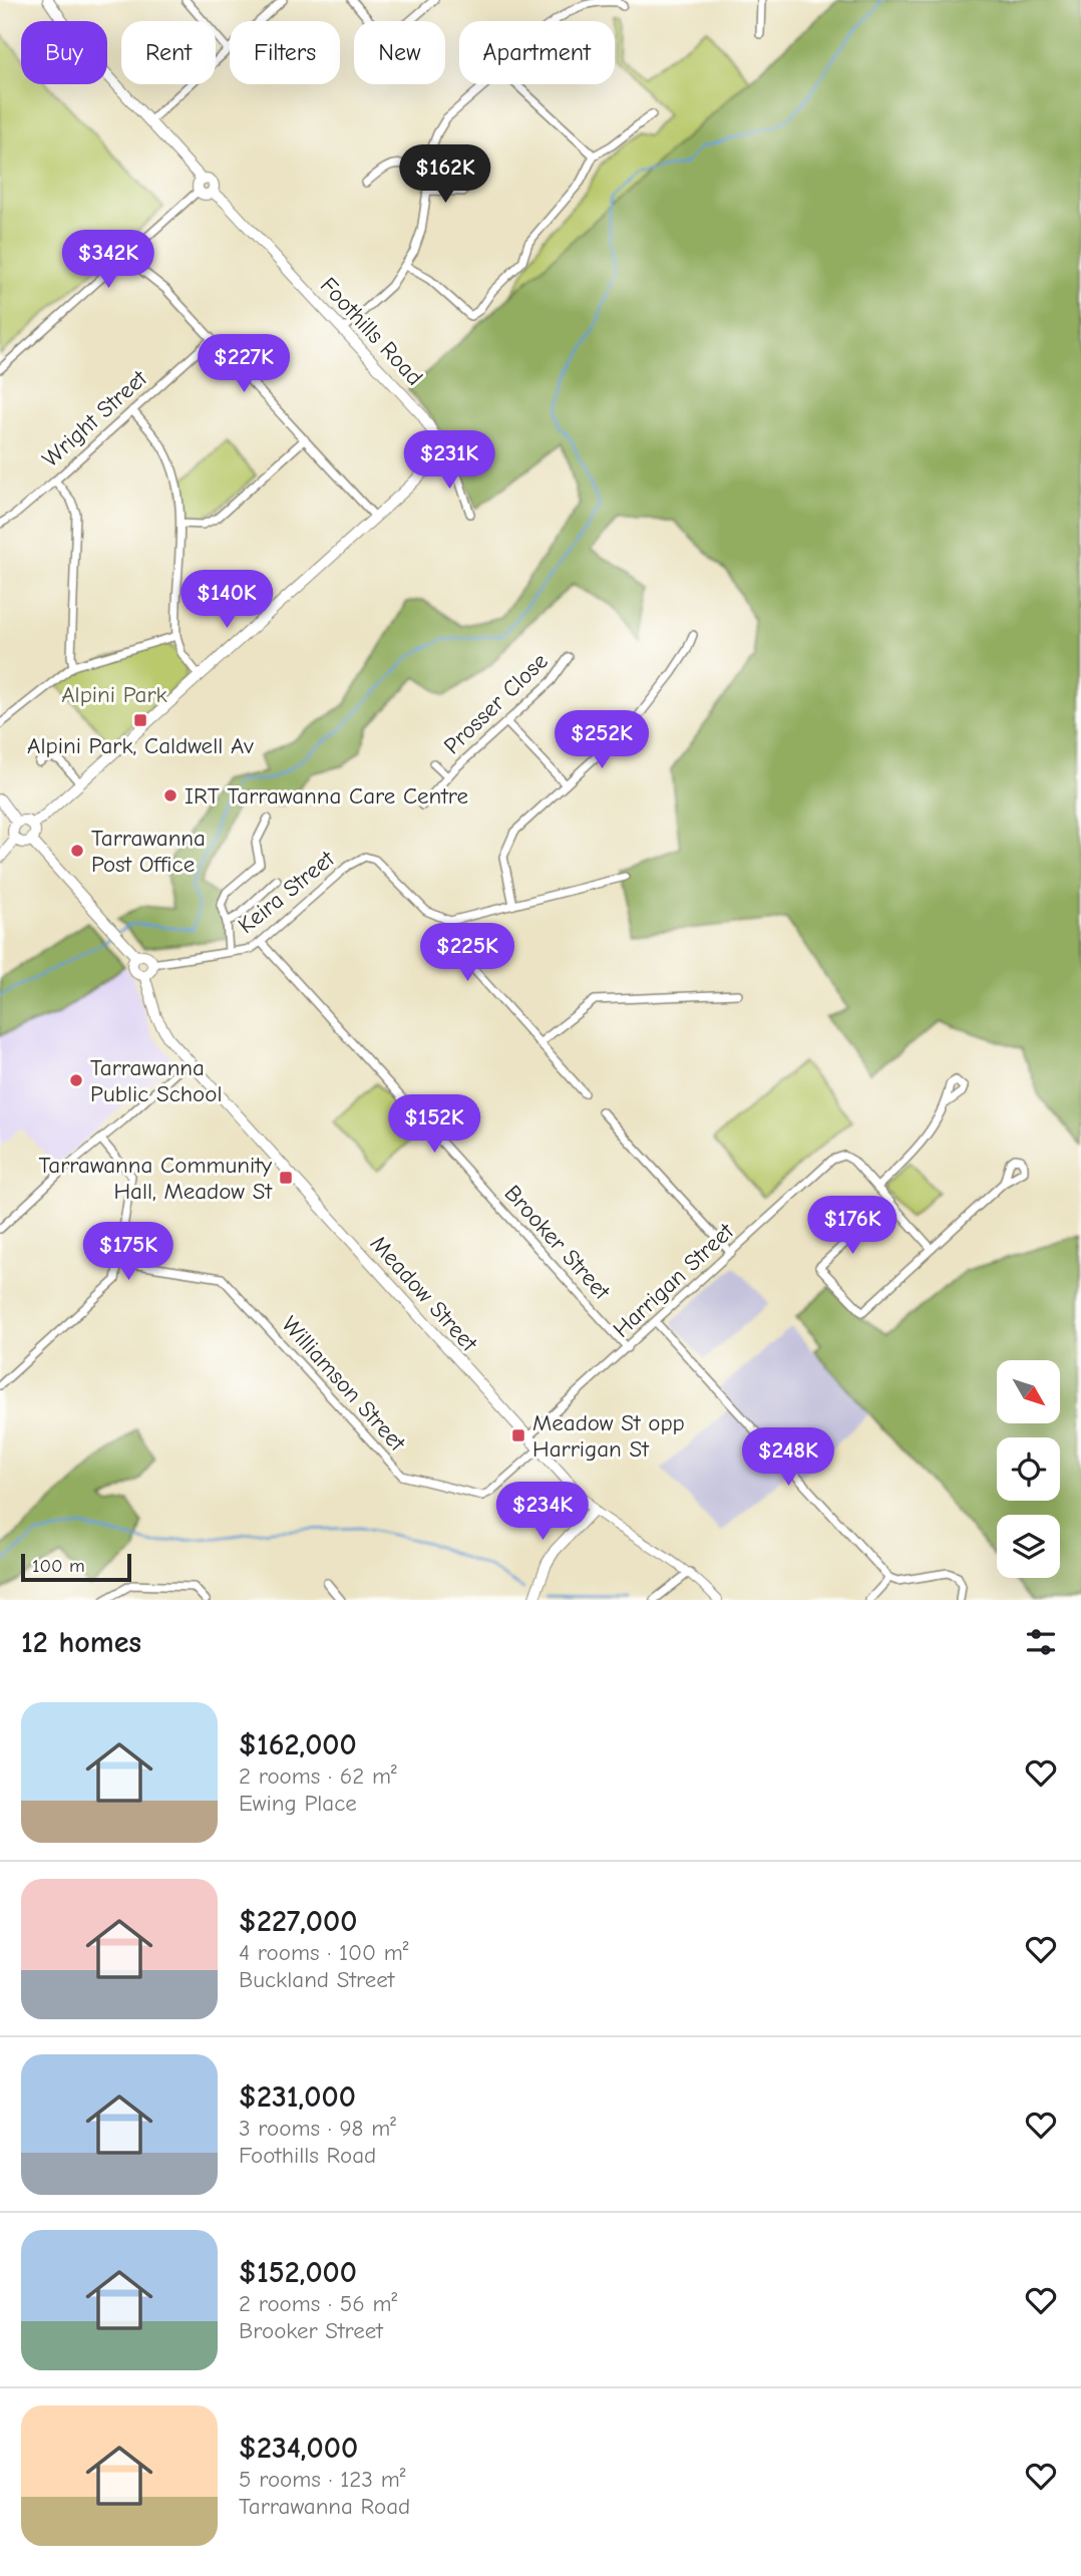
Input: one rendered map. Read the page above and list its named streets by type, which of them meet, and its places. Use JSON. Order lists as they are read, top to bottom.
{
  "streets": {
    "main road": ["Foothills Road", "Meadow Street"],
    "street": [
      "Wright Street",
      "Prosser Close",
      "Keira Street",
      "Brooker Street",
      "Harrigan Street",
      "Williamson Street"
    ]
  },
  "crossings": [
    ["Keira Street", "Brooker Street"],
    ["Keira Street", "Meadow Street"],
    ["Brooker Street", "Harrigan Street"],
    ["Harrigan Street", "Meadow Street"],
    ["Meadow Street", "Williamson Street"]
  ],
  "parks": ["Alpini Park"],
  "places": {
    "transit": ["Alpini Park, Caldwell Av", "Tarrawanna Community Hall, Meadow St", "Meadow St opp Harrigan St"],
    "other": ["IRT Tarrawanna Care Centre", "Tarrawanna Post Office", "Tarrawanna Public School"]
  },
  "scale_bar": "100 m",
  "north": "bottom right",
  "page": {
    "chip": [
      "Buy",
      "Rent",
      "Filters",
      "New",
      "Apartment"
    ],
    "price": [
      "$162K",
      "$342K",
      "$227K",
      "$231K",
      "$140K",
      "$252K",
      "$225K",
      "$152K",
      "$176K",
      "$175K",
      "$248K",
      "$234K"
    ],
    "scale": "100 m",
    "heading": "12 homes",
    "list": [
      {
        "name": "$162,000",
        "note": "2 rooms · 62 m² · Ewing Place"
      },
      {
        "name": "$227,000",
        "note": "4 rooms · 100 m² · Buckland Street"
      },
      {
        "name": "$231,000",
        "note": "3 rooms · 98 m² · Foothills Road"
      },
      {
        "name": "$152,000",
        "note": "2 rooms · 56 m² · Brooker Street"
      },
      {
        "name": "$234,000",
        "note": "5 rooms · 123 m² · Tarrawanna Road"
      }
    ]
  }
}
